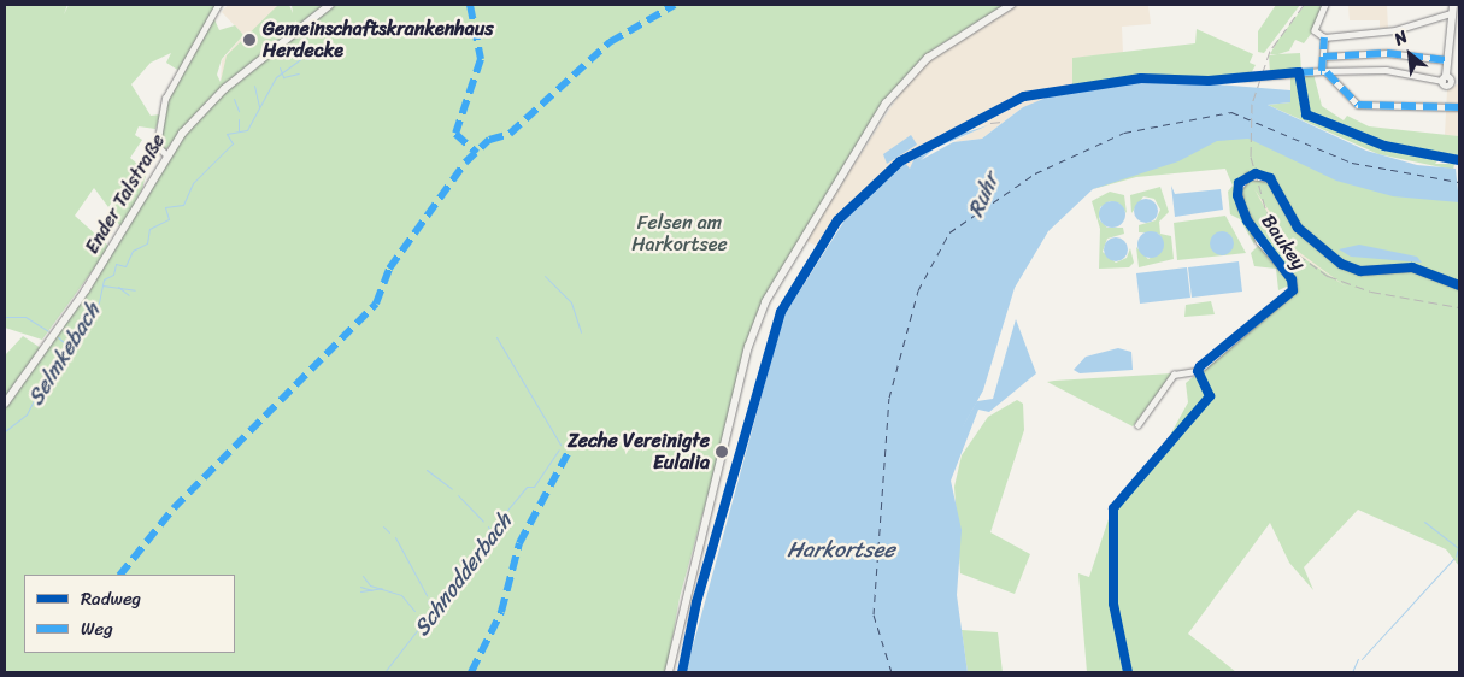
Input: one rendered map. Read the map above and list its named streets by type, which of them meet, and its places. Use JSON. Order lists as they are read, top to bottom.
{
  "streets": {
    "main road": ["Ender Talstraße"],
    "street": ["Baukey"]
  },
  "water": [
    "Ruhr",
    "Selmkebach",
    "Harkortsee",
    "Schnodderbach"
  ],
  "parks": ["Felsen am Harkortsee"],
  "places": ["Gemeinschaftskrankenhaus Herdecke", "Zeche Vereinigte Eulalia"],
  "legend": ["Radweg", "Weg"],
  "north": "top left"
}
